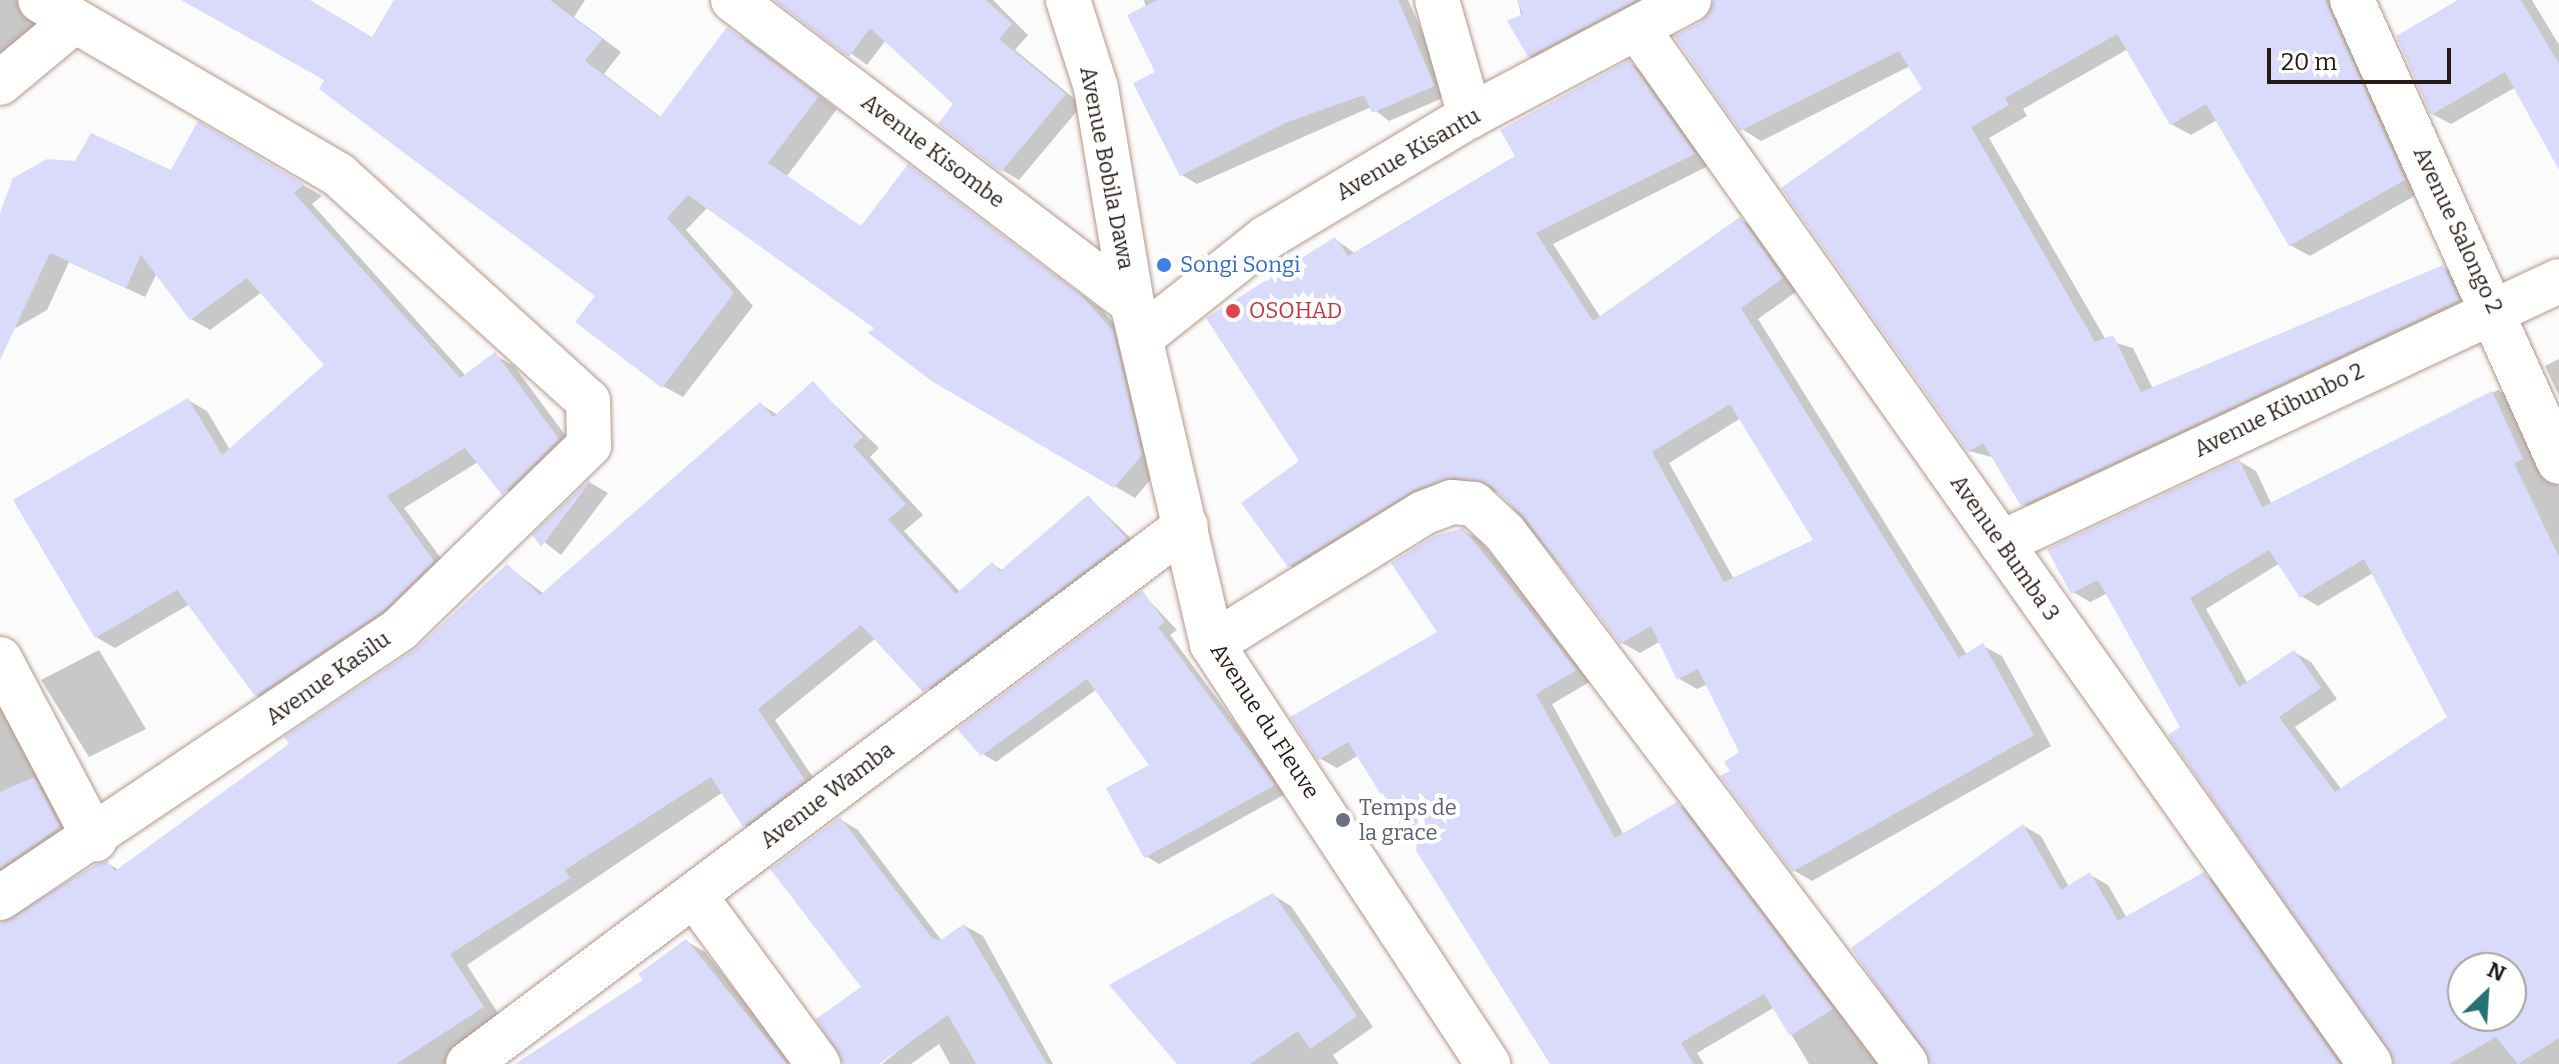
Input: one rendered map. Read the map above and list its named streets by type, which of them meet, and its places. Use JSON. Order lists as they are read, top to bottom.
{
  "streets": {
    "street": [
      "Avenue Kisombe",
      "Avenue Kisantu",
      "Avenue Bobila Dawa",
      "Avenue Salongo 2",
      "Avenue Kibunbo 2",
      "Avenue Bumba 3",
      "Avenue Kasilu",
      "Avenue du Fleuve",
      "Avenue Wamba"
    ]
  },
  "crossings": [
    ["Avenue Kisombe", "Avenue Kisantu"],
    ["Avenue Kisombe", "Avenue Bobila Dawa"],
    ["Avenue Kisombe", "Avenue du Fleuve"],
    ["Avenue Kisantu", "Avenue Bobila Dawa"],
    ["Avenue Kisantu", "Avenue Bumba 3"],
    ["Avenue Kisantu", "Avenue du Fleuve"],
    ["Avenue Bobila Dawa", "Avenue du Fleuve"],
    ["Avenue Salongo 2", "Avenue Kibunbo 2"],
    ["Avenue Kibunbo 2", "Avenue Bumba 3"],
    ["Avenue du Fleuve", "Avenue Wamba"]
  ],
  "places": ["Songi Songi", "OSOHAD", "Temps de la grace"],
  "scale_bar": "20 m",
  "north": "top right"
}
